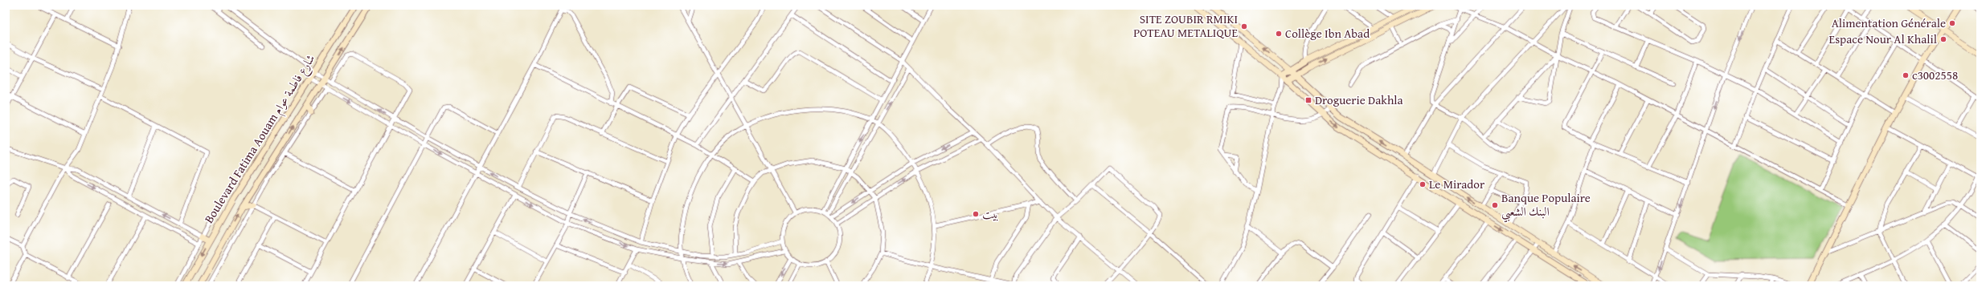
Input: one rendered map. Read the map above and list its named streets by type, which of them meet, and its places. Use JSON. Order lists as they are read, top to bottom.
{
  "streets": {
    "main road": ["Boulevard Fatima Aouam شارع فاطمة عوام"]
  },
  "places": {
    "other": [
      "Alimentation Générale",
      "SITE ZOUBIR RMIKI POTEAU METALIQUE",
      "Collège Ibn Abad",
      "Espace Nour Al Khalil",
      "c3002558",
      "Le Mirador",
      "Banque Populaire البنك الشعبي",
      "بيت"
    ],
    "transit": ["Droguerie Dakhla"]
  }
}
